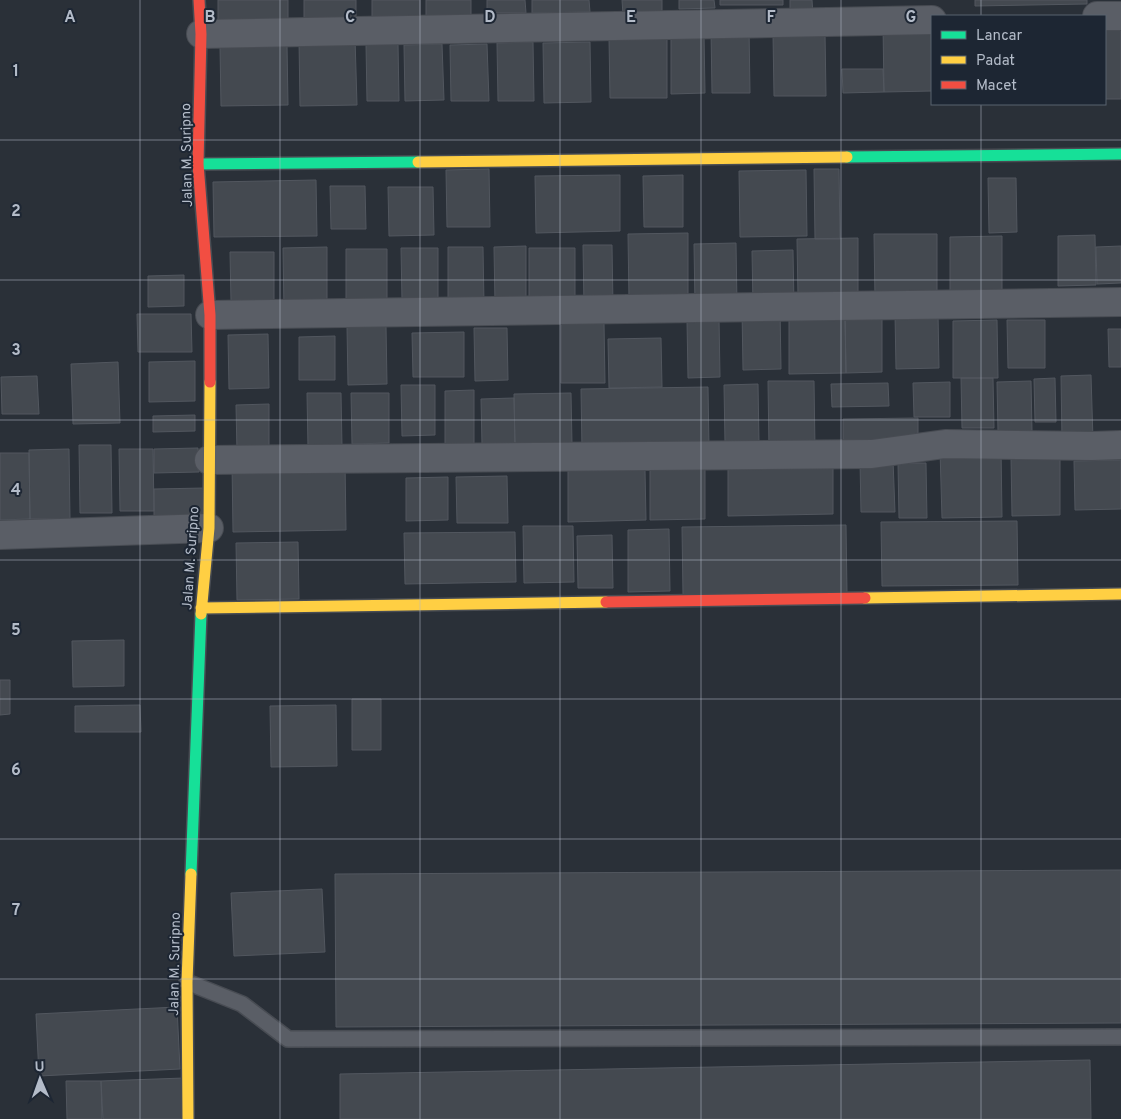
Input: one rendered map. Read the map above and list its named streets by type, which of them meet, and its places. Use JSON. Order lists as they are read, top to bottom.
{
  "streets": {
    "street": ["Jalan M. Suripno"]
  },
  "legend": ["Lancar", "Padat", "Macet"],
  "north": "top",
  "grid": {
    "columns": [
      "A",
      "B",
      "C",
      "D",
      "E",
      "F",
      "G"
    ],
    "rows": [
      "1",
      "2",
      "3",
      "4",
      "5",
      "6",
      "7"
    ]
  }
}
